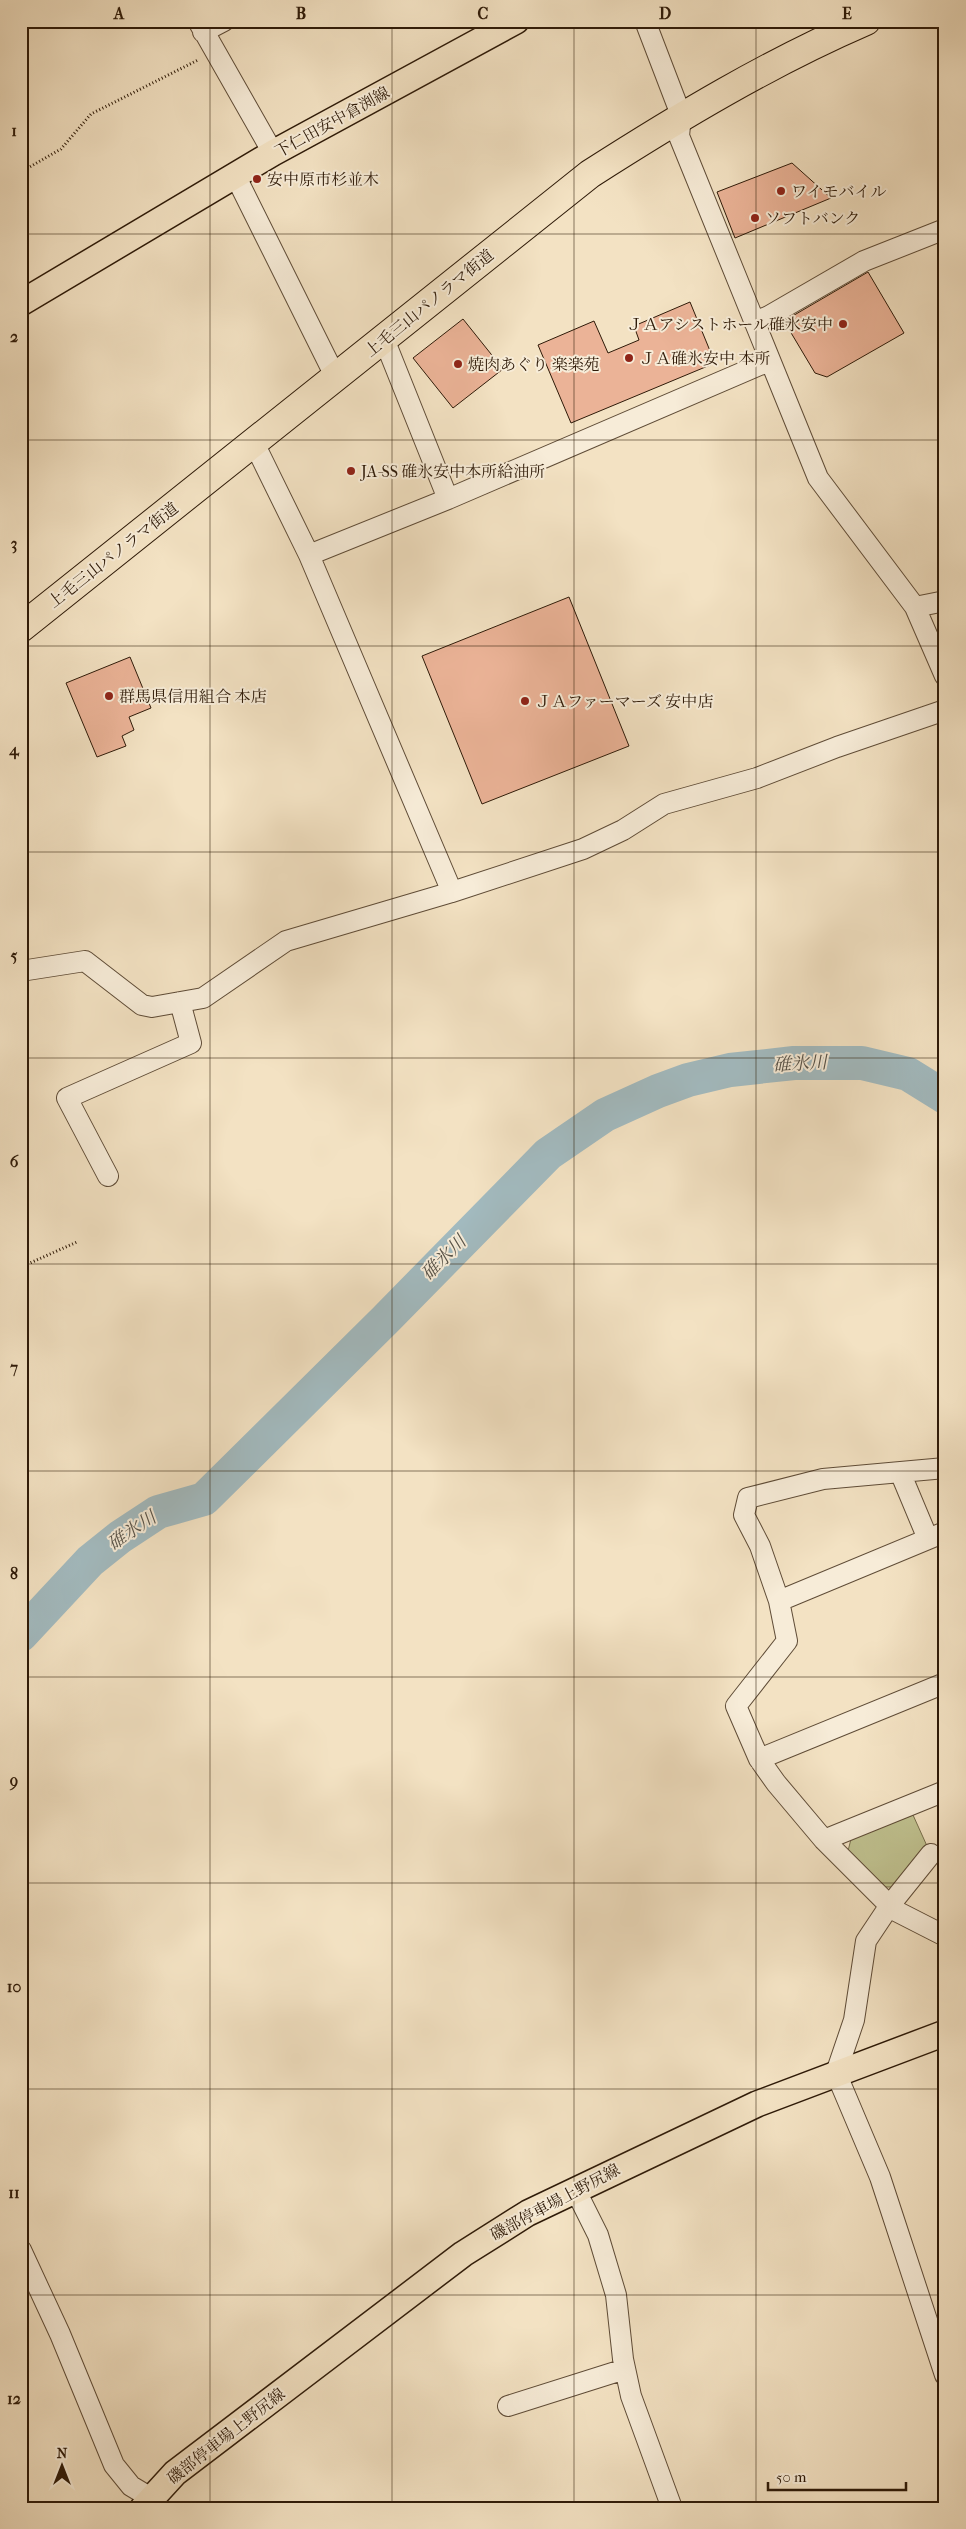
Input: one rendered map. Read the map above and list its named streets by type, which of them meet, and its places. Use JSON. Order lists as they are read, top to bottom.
{
  "streets": {
    "highway": ["上毛三山パノラマ街道"],
    "main road": ["下仁田安中倉渕線", "磯部停車場上野尻線"]
  },
  "water": ["碓氷川"],
  "places": [
    "安中原市杉並木",
    "ワイモバイル",
    "ソフトバンク",
    "ＪＡアシストホール碓氷安中",
    "ＪＡ碓氷安中 本所",
    "焼肉あぐり 楽楽苑",
    "JA-SS 碓氷安中本所給油所",
    "群馬県信用組合 本店",
    "ＪＡファーマーズ 安中店"
  ],
  "scale_bar": "50 m",
  "north": "top",
  "grid": {
    "columns": [
      "A",
      "B",
      "C",
      "D",
      "E"
    ],
    "rows": [
      "1",
      "2",
      "3",
      "4",
      "5",
      "6",
      "7",
      "8",
      "9",
      "10",
      "11",
      "12"
    ]
  }
}
